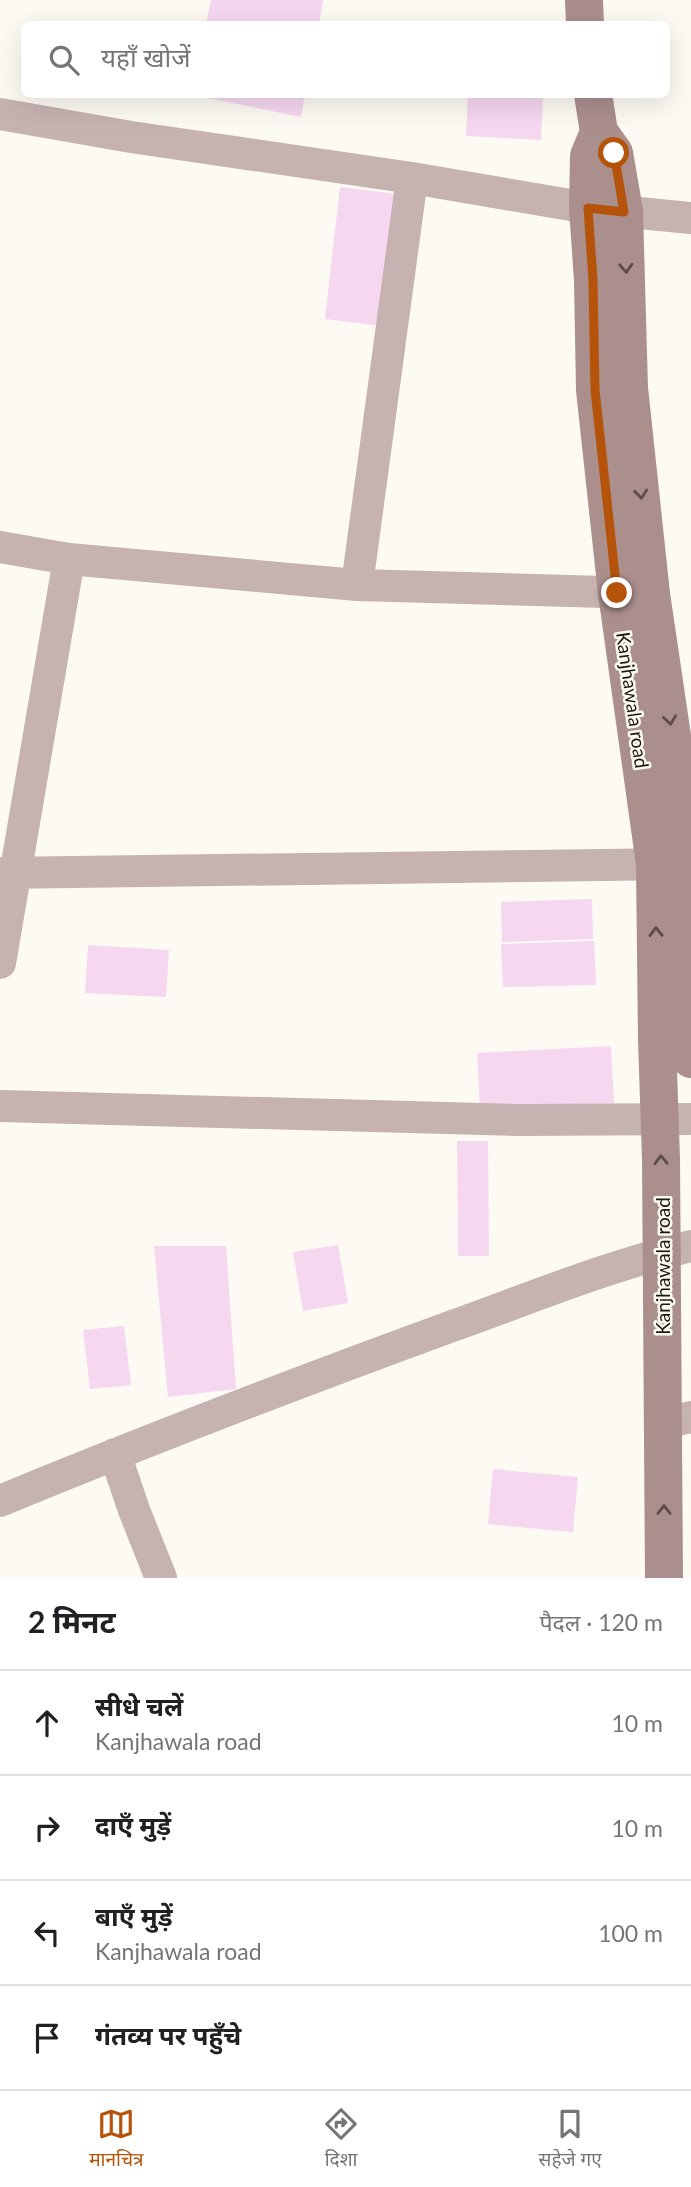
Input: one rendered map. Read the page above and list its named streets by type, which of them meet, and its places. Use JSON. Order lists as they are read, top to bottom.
{
  "streets": {
    "main road": ["Kanjhawala road"]
  },
  "page": {
    "search": "यहाँ खोजें",
    "heading": ["2 मिनट", "पैदल · 120 m"],
    "list": [
      ["सीधे चलें", "Kanjhawala road", "10 m"],
      ["दाएँ मुड़ें", "10 m"],
      ["बाएँ मुड़ें", "Kanjhawala road", "100 m"],
      "गंतव्य पर पहुँचे"
    ],
    "nav": ["मानचित्र", "दिशा", "सहेजे गए"]
  }
}
